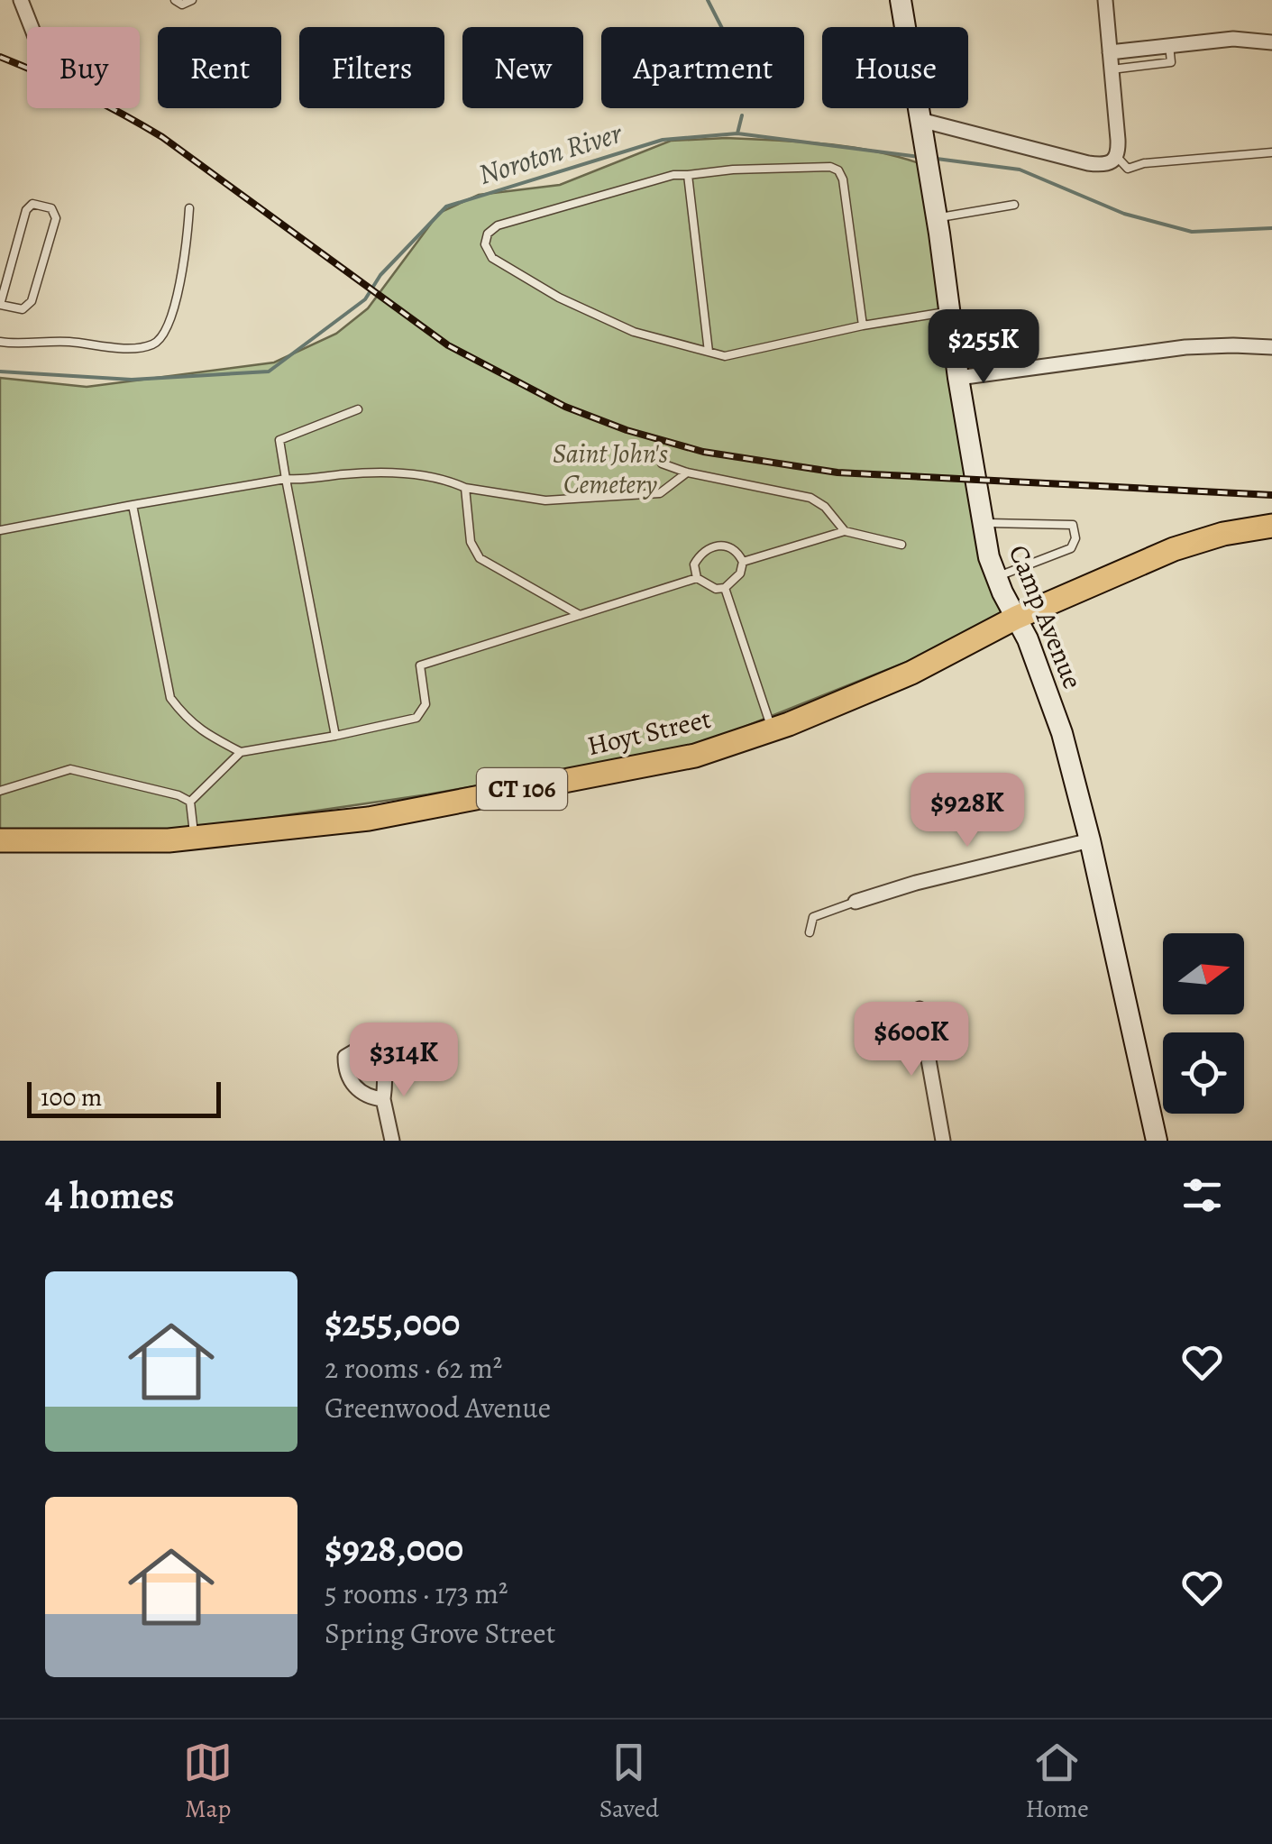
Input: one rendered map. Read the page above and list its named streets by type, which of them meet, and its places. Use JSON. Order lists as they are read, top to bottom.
{
  "streets": {
    "main road": ["Hoyt Street", "CT 106"],
    "street": ["Camp Avenue"]
  },
  "crossings": [
    ["Camp Avenue", "Hoyt Street"]
  ],
  "water": ["Noroton River"],
  "parks": ["Saint John's Cemetery"],
  "scale_bar": "100 m",
  "north": "right",
  "page": {
    "chip": [
      "Buy",
      "Rent",
      "Filters",
      "New",
      "Apartment",
      "House"
    ],
    "price": [
      "$255K",
      "$928K",
      "$600K",
      "$314K"
    ],
    "scale": "100 m",
    "heading": "4 homes",
    "list": [
      {
        "name": "$255,000",
        "note": "2 rooms · 62 m² · Greenwood Avenue"
      },
      {
        "name": "$928,000",
        "note": "5 rooms · 173 m² · Spring Grove Street"
      }
    ],
    "tabs": ["Map", "Saved", "Home"]
  }
}
